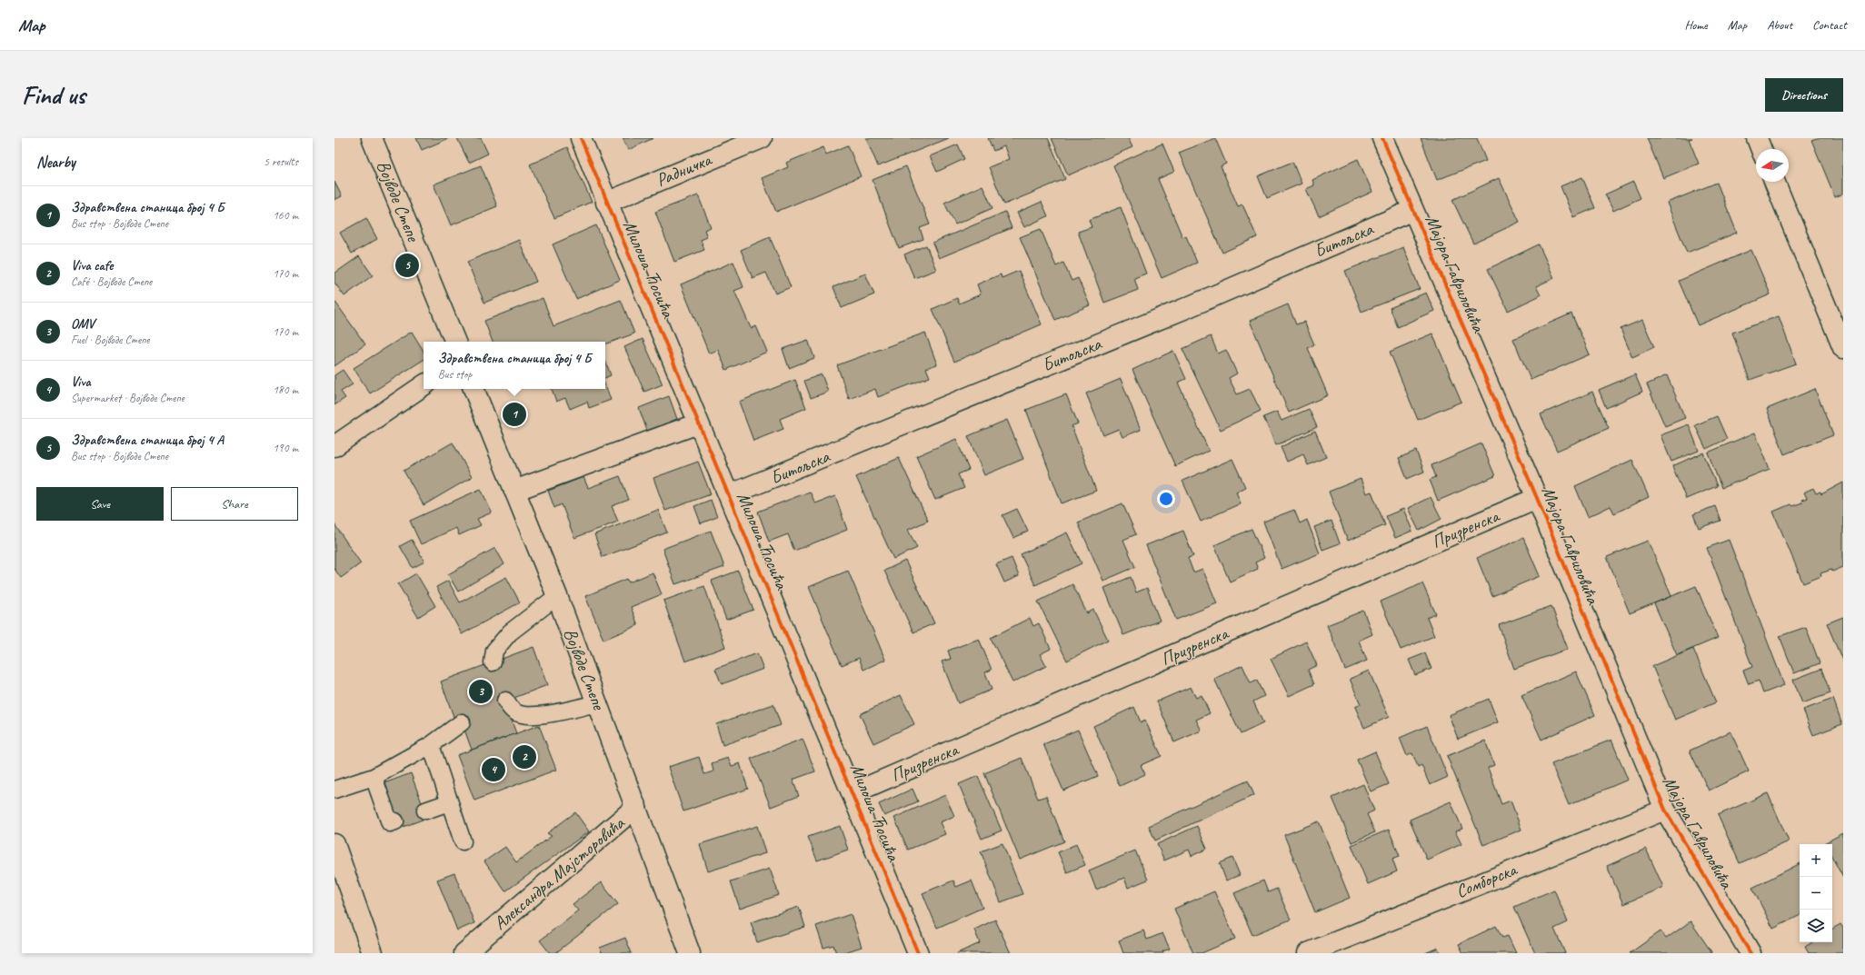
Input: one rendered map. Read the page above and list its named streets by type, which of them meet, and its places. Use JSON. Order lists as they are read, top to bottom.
{
  "streets": {
    "street": [
      "Радничка",
      "Војводе Степе",
      "Битољска",
      "Милоша Ћосића",
      "Мајора Гавриловића",
      "Призренска",
      "Александра Мајсторовића",
      "Сомборска"
    ]
  },
  "crossings": [
    ["Радничка", "Милоша Ћосића"],
    ["Војводе Степе", "Александра Мајсторовића"],
    ["Битољска", "Милоша Ћосића"],
    ["Битољска", "Мајора Гавриловића"],
    ["Милоша Ћосића", "Призренска"],
    ["Мајора Гавриловића", "Призренска"],
    ["Мајора Гавриловића", "Сомборска"]
  ],
  "north": "left",
  "page": {
    "header": "Map",
    "nav": [
      "Home",
      "Map",
      "About",
      "Contact"
    ],
    "buttons": [
      "Directions",
      ["Save", "Share"]
    ],
    "title": "Find us",
    "heading": ["Nearby", "5 results"],
    "list": [
      {
        "mark": "1",
        "name": "Здравствена станица број 4 Б",
        "note": "Bus stop · Војводе Степе",
        "value": "160 m"
      },
      {
        "mark": "2",
        "name": "Viva cafe",
        "note": "Café · Војводе Степе",
        "value": "170 m"
      },
      {
        "mark": "3",
        "name": "OMV",
        "note": "Fuel · Војводе Степе",
        "value": "170 m"
      },
      {
        "mark": "4",
        "name": "Viva",
        "note": "Supermarket · Војводе Степе",
        "value": "180 m"
      },
      {
        "mark": "5",
        "name": "Здравствена станица број 4 А",
        "note": "Bus stop · Војводе Степе",
        "value": "190 m"
      }
    ],
    "pins": [
      "5",
      "1",
      "3",
      "2",
      "4"
    ],
    "popup": ["Здравствена станица број 4 Б", "Bus stop"],
    "map_buttons": ["+", "−"]
  }
}
